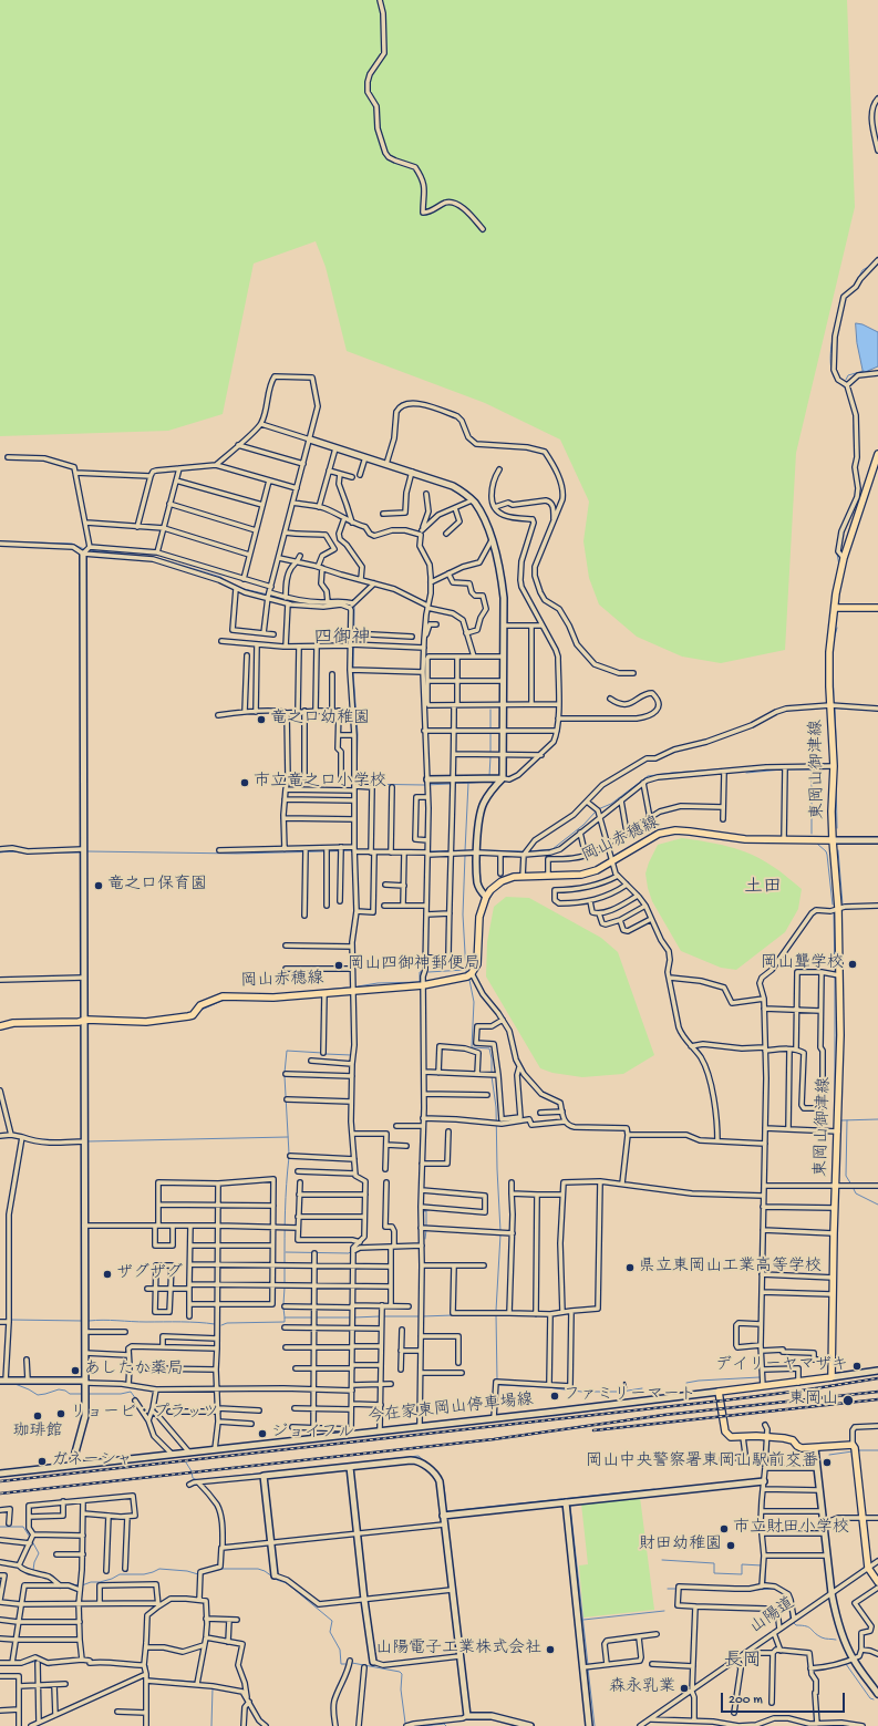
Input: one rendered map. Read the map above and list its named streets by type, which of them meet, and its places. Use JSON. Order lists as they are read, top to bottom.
{
  "streets": {
    "main road": ["東岡山御津線", "岡山赤穂線"],
    "street": ["今在家東岡山停車場線", "山陽道"]
  },
  "crossings": [
    ["東岡山御津線", "岡山赤穂線"]
  ],
  "districts": ["四御神", "土田", "長岡"],
  "places": [
    "竜之口幼稚園",
    "市立竜之口小学校",
    "竜之口保育園",
    "岡山聾学校",
    "岡山四御神郵便局",
    "県立東岡山工業高等学校",
    "ザグザグ",
    "デイリーヤマザキ",
    "あしたか薬局",
    "ファミリーマート",
    "東岡山",
    "リョービ・プラッツ",
    "珈琲館",
    "ジョイフル",
    "ガネーシャ",
    "岡山中央警察署東岡山駅前交番",
    "市立財田小学校",
    "財田幼稚園",
    "山陽電子工業株式会社",
    "森永乳業"
  ],
  "scale_bar": "200 m"
}
